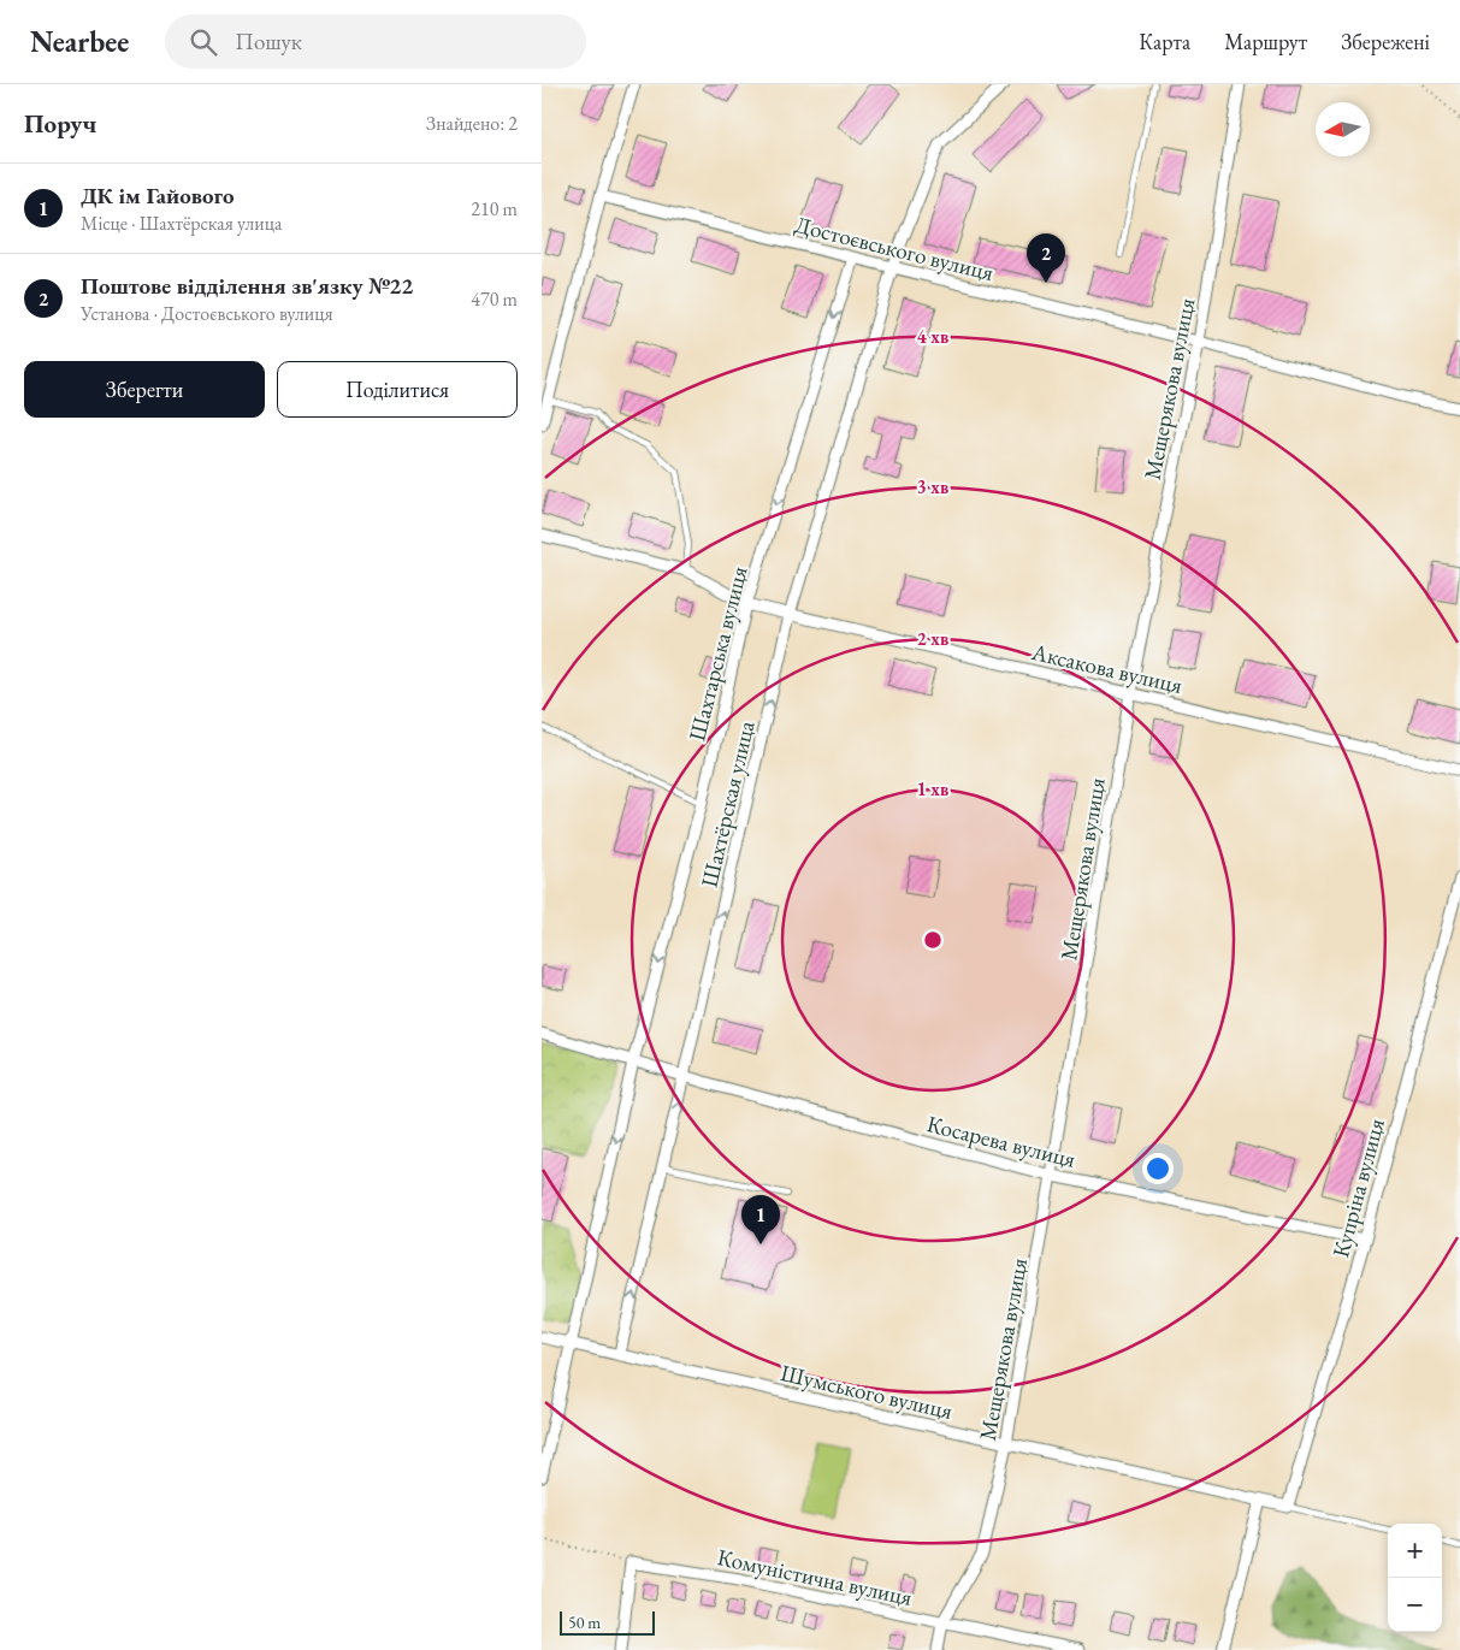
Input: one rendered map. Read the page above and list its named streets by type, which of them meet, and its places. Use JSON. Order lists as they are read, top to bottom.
{
  "streets": {
    "street": [
      "Достоєвського вулиця",
      "Мещерякова вулиця",
      "Шахтарська вулиця",
      "Аксакова вулиця",
      "Шахтёрская улица",
      "Косарева вулиця",
      "Купріна вулиця",
      "Шумського вулиця",
      "Комуністична вулиця"
    ]
  },
  "crossings": [
    ["Достоєвського вулиця", "Мещерякова вулиця"],
    ["Достоєвського вулиця", "Шахтарська вулиця"],
    ["Достоєвського вулиця", "Шахтёрская улица"],
    ["Мещерякова вулиця", "Аксакова вулиця"],
    ["Мещерякова вулиця", "Косарева вулиця"],
    ["Мещерякова вулиця", "Шумського вулиця"],
    ["Мещерякова вулиця", "Комуністична вулиця"],
    ["Шахтарська вулиця", "Аксакова вулиця"],
    ["Шахтарська вулиця", "Косарева вулиця"],
    ["Шахтарська вулиця", "Шумського вулиця"],
    ["Аксакова вулиця", "Шахтёрская улица"],
    ["Шахтёрская улица", "Косарева вулиця"],
    ["Шахтёрская улица", "Шумського вулиця"],
    ["Косарева вулиця", "Купріна вулиця"],
    ["Купріна вулиця", "Шумського вулиця"]
  ],
  "one_way": ["Шахтарська вулиця", "Шахтёрская улица"],
  "scale_bar": "50 m",
  "north": "left",
  "page": {
    "header": "Nearbee",
    "search": "Пошук",
    "nav": ["Карта", "Маршрут", "Збережені"],
    "heading": ["Поруч", "Знайдено: 2"],
    "list": [
      {
        "mark": "1",
        "name": "ДК ім Гайового",
        "note": "Місце · Шахтёрская улица",
        "value": "210 m"
      },
      {
        "mark": "2",
        "name": "Поштове відділення зв'язку №22",
        "note": "Установа · Достоєвського вулиця",
        "value": "470 m"
      }
    ],
    "pins": ["2", "1"],
    "buttons": ["Зберегти", "Поділитися"],
    "map_buttons": ["+", "−"],
    "scale": "50 m"
  },
  "rings": [
    "4 хв",
    "3 хв",
    "2 хв",
    "1 хв"
  ]
}
